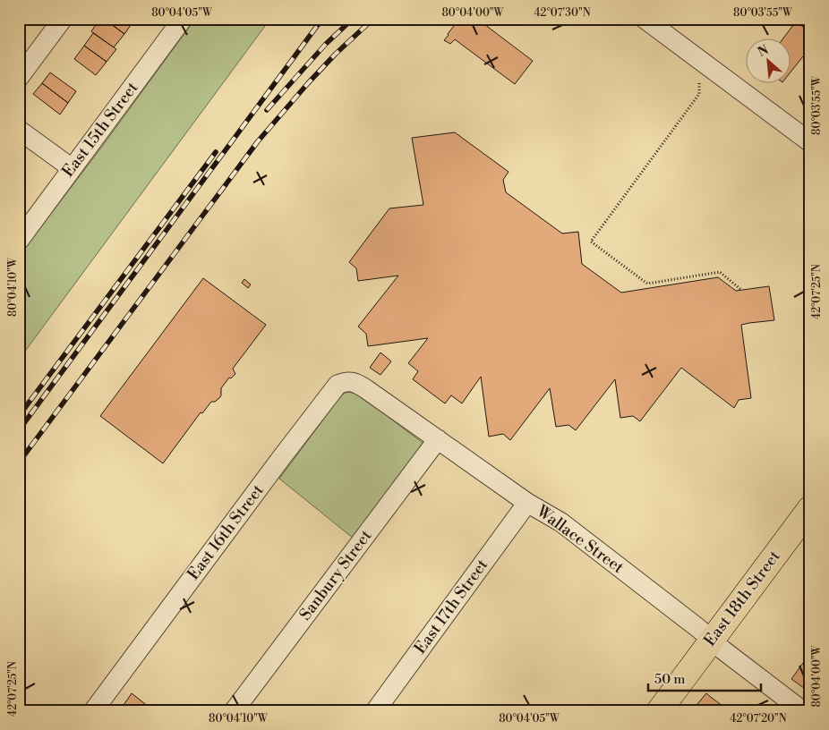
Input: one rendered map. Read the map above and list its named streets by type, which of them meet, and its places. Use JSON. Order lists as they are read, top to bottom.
{
  "streets": {
    "main road": ["East 18th Street"],
    "street": [
      "East 15th Street",
      "East 16th Street",
      "Wallace Street",
      "Sanbury Street",
      "East 17th Street"
    ]
  },
  "crossings": [
    ["East 16th Street", "Wallace Street"],
    ["Wallace Street", "Sanbury Street"],
    ["Wallace Street", "East 18th Street"],
    ["Wallace Street", "East 17th Street"]
  ],
  "scale_bar": "50 m",
  "north": "top left",
  "coordinates": [
    "80°04'05\"W",
    "80°04'00\"W",
    "42°07'30\"N",
    "80°03'55\"W",
    "80°04'10\"W",
    "42°07'25\"N",
    "42°07'20\"N"
  ]
}
